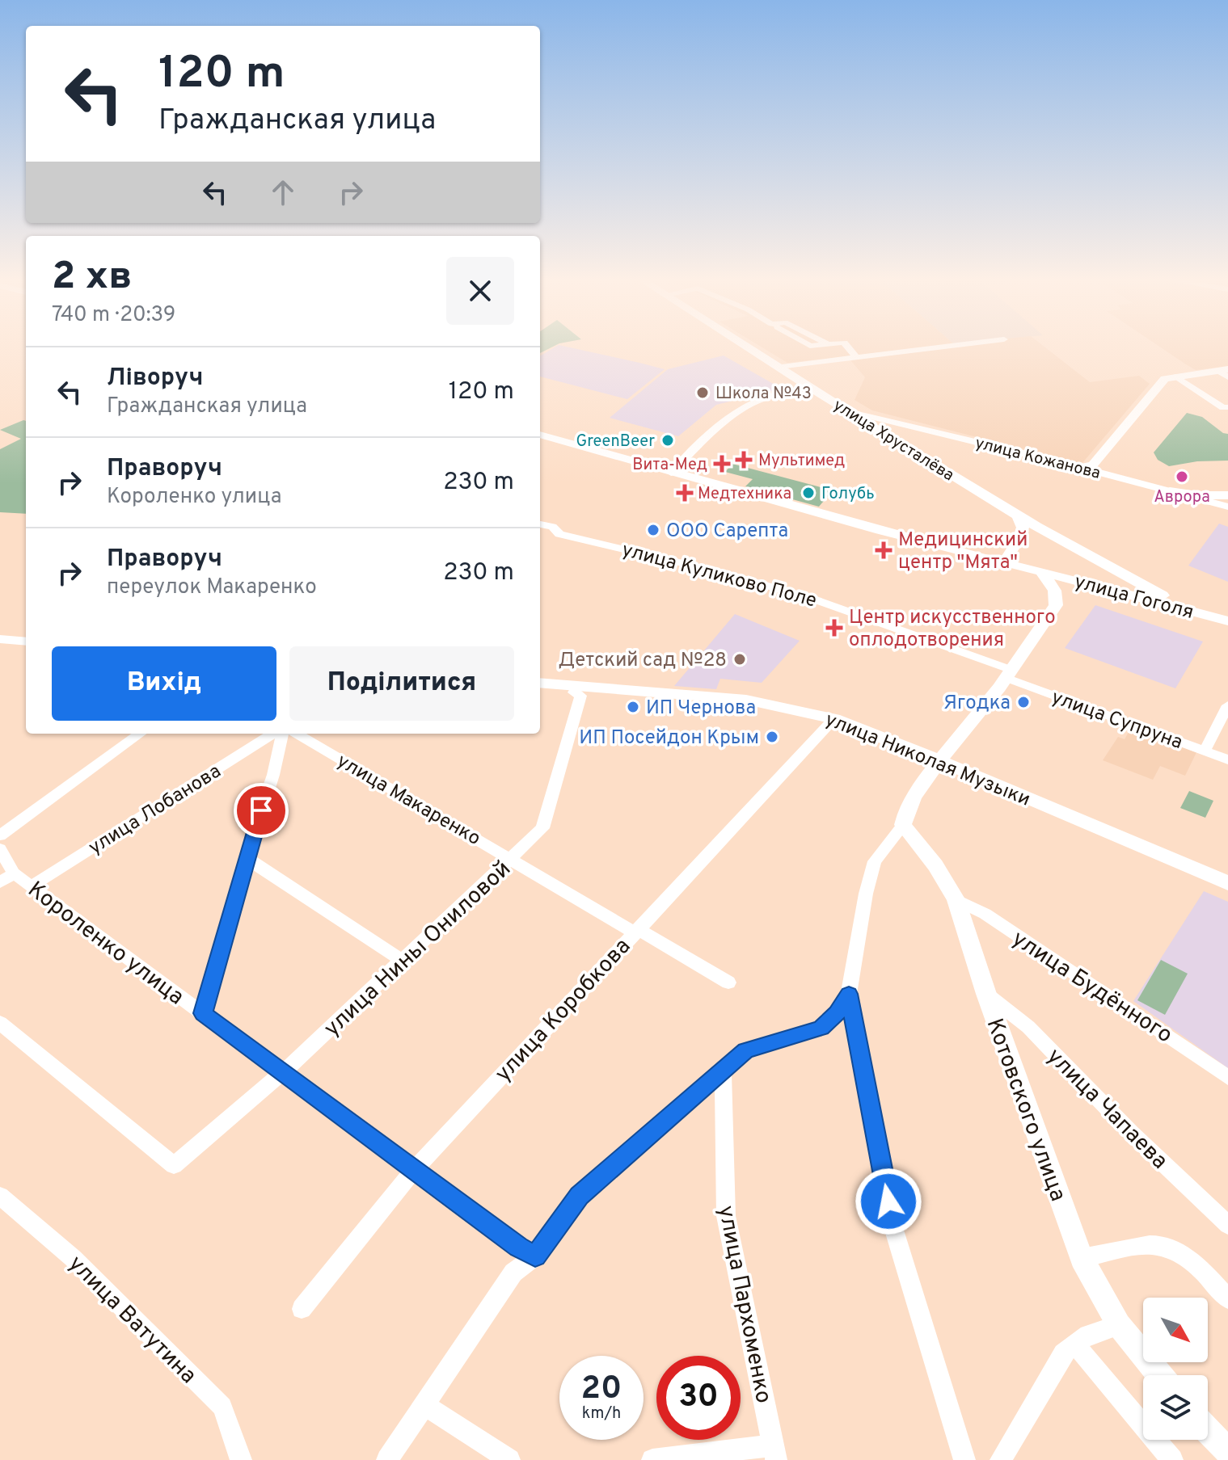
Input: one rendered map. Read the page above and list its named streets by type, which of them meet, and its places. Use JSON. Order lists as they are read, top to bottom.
{
  "streets": {
    "main road": [
      "улица Хрусталёва",
      "улица Кожанова",
      "улица Гоголя",
      "улица Николая Музыки",
      "Котовского улица"
    ],
    "street": [
      "улица Куликово Поле",
      "улица Супруна",
      "улица Макаренко",
      "улица Лобанова",
      "Короленко улица",
      "улица Нины Ониловой",
      "улица Будённого",
      "улица Коробкова",
      "улица Чапаева",
      "улица Пархоменко",
      "улица Ватутина"
    ]
  },
  "crossings": [
    ["улица Хрусталёва", "улица Кожанова"],
    ["улица Хрусталёва", "улица Гоголя"],
    ["улица Куликово Поле", "улица Супруна"],
    ["улица Николая Музыки", "улица Нины Ониловой"],
    ["улица Николая Музыки", "улица Коробкова"],
    ["улица Макаренко", "улица Нины Ониловой"],
    ["улица Макаренко", "улица Коробкова"],
    ["улица Лобанова", "Короленко улица"],
    ["Короленко улица", "улица Нины Ониловой"],
    ["Короленко улица", "улица Коробкова"],
    ["улица Будённого", "Котовского улица"],
    ["улица Чапаева", "Котовского улица"]
  ],
  "places": {
    "other": [
      "Школа №43",
      "GreenBeer",
      "Аврора",
      "Голубь",
      "ООО Сарепта",
      "Детский сад №28",
      "Ягодка",
      "ИП Чернова",
      "ИП Посейдон Крым"
    ],
    "health": [
      "Мультимед",
      "Вита-Мед",
      "Медтехника",
      "Медицинский центр \"Мята\"",
      "Центр искусственного оплодотворения"
    ]
  },
  "north": "bottom right",
  "page": {
    "turn": ["120 m", "Гражданская улица"],
    "heading": ["2 хв", "740 m · 20:39"],
    "list": [
      {
        "name": "Ліворуч",
        "note": "Гражданская улица",
        "value": "120 m"
      },
      {
        "name": "Праворуч",
        "note": "Короленко улица",
        "value": "230 m"
      },
      {
        "name": "Праворуч",
        "note": "переулок Макаренко",
        "value": "230 m"
      }
    ],
    "buttons": ["Вихід", "Поділитися"],
    "speed": "20 km/h",
    "limit": "30"
  }
}
